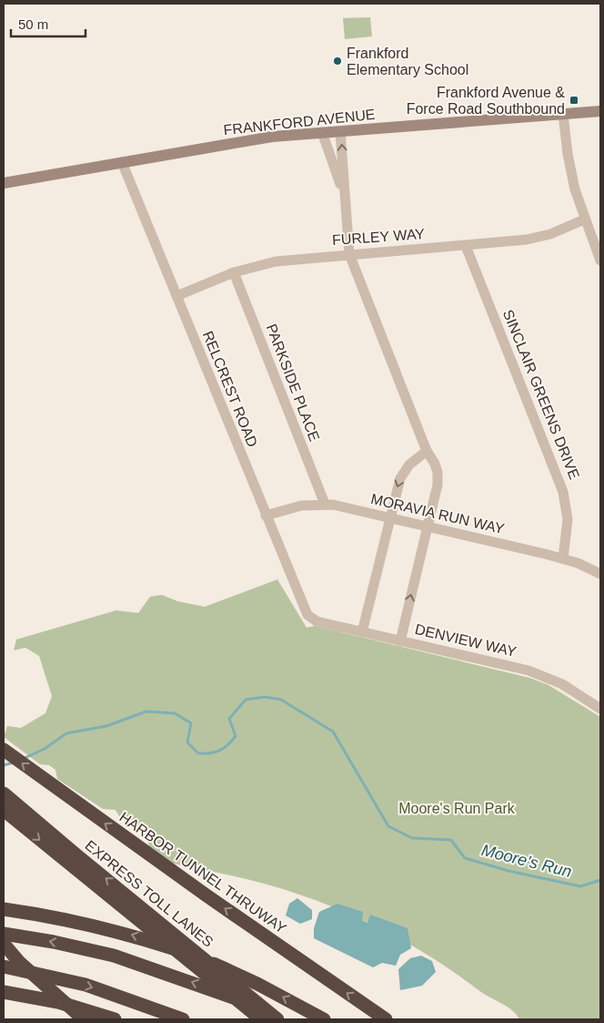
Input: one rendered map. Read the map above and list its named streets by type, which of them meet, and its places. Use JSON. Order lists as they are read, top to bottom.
{
  "streets": {
    "highway": ["HARBOR TUNNEL THRUWAY", "EXPRESS TOLL LANES"],
    "street": [
      "FRANKFORD AVENUE",
      "FURLEY WAY",
      "PARKSIDE PLACE",
      "RELCREST ROAD",
      "SINCLAIR GREENS DRIVE",
      "MORAVIA RUN WAY",
      "DENVIEW WAY"
    ]
  },
  "crossings": [
    ["FRANKFORD AVENUE", "RELCREST ROAD"],
    ["FURLEY WAY", "PARKSIDE PLACE"],
    ["FURLEY WAY", "RELCREST ROAD"],
    ["FURLEY WAY", "SINCLAIR GREENS DRIVE"],
    ["PARKSIDE PLACE", "MORAVIA RUN WAY"],
    ["RELCREST ROAD", "MORAVIA RUN WAY"],
    ["RELCREST ROAD", "DENVIEW WAY"],
    ["SINCLAIR GREENS DRIVE", "MORAVIA RUN WAY"]
  ],
  "water": ["Moore's Run"],
  "parks": ["Moore's Run Park"],
  "places": {
    "other": ["Frankford Elementary School"],
    "transit": ["Frankford Avenue & Force Road Southbound"]
  },
  "scale_bar": "50 m"
}
